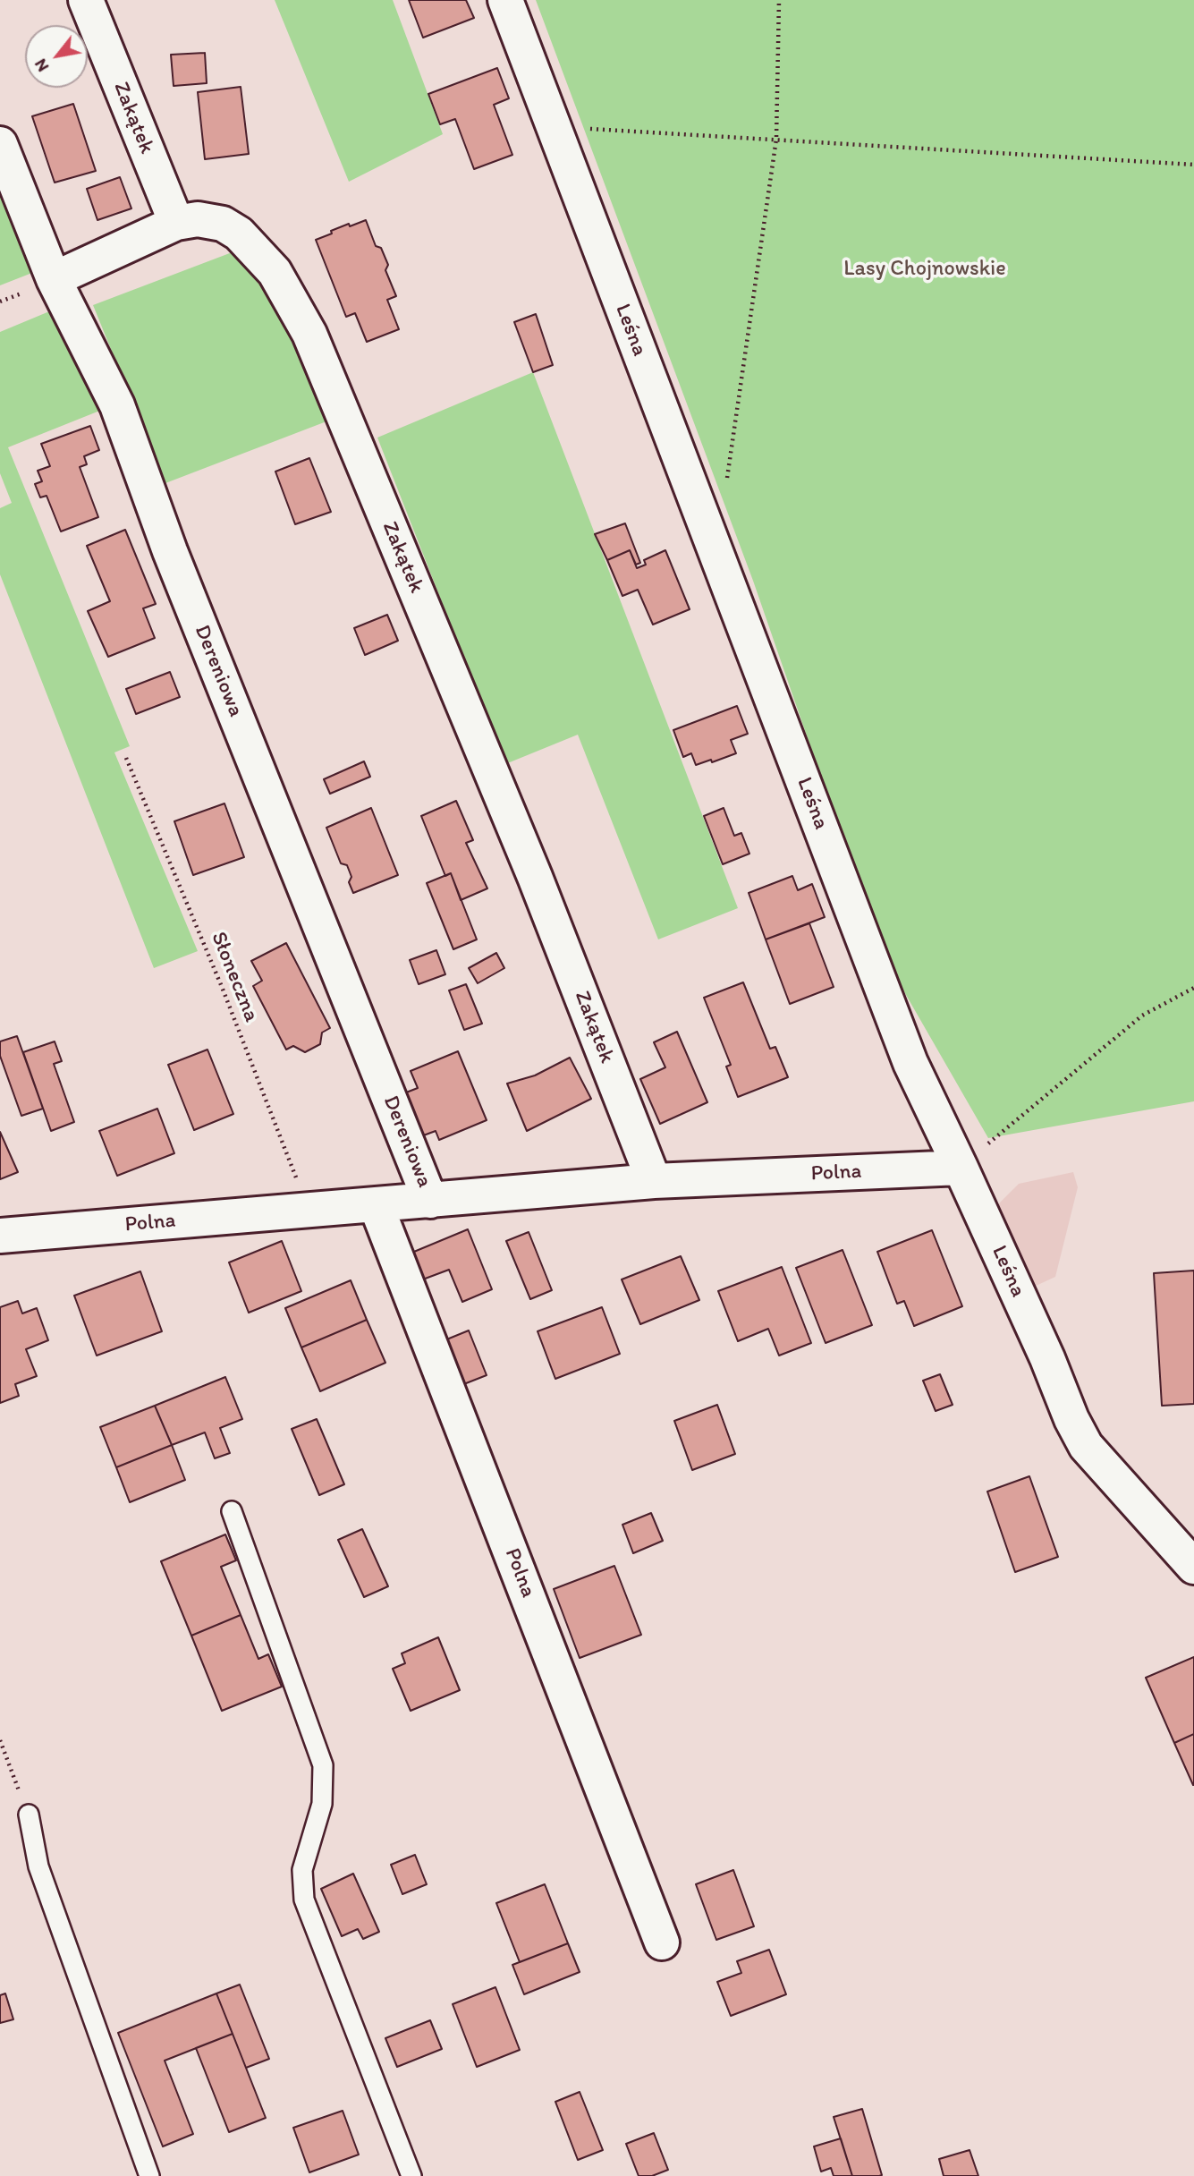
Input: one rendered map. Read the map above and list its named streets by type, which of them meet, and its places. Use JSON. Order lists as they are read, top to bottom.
{
  "streets": {
    "street": [
      "Zakątek",
      "Leśna",
      "Dereniowa",
      "Polna"
    ],
    "path": ["Słoneczna"]
  },
  "crossings": [
    ["Zakątek", "Polna"],
    ["Leśna", "Polna"],
    ["Dereniowa", "Polna"],
    ["Słoneczna", "Polna"]
  ],
  "parks": ["Lasy Chojnowskie"],
  "north": "bottom left"
}
